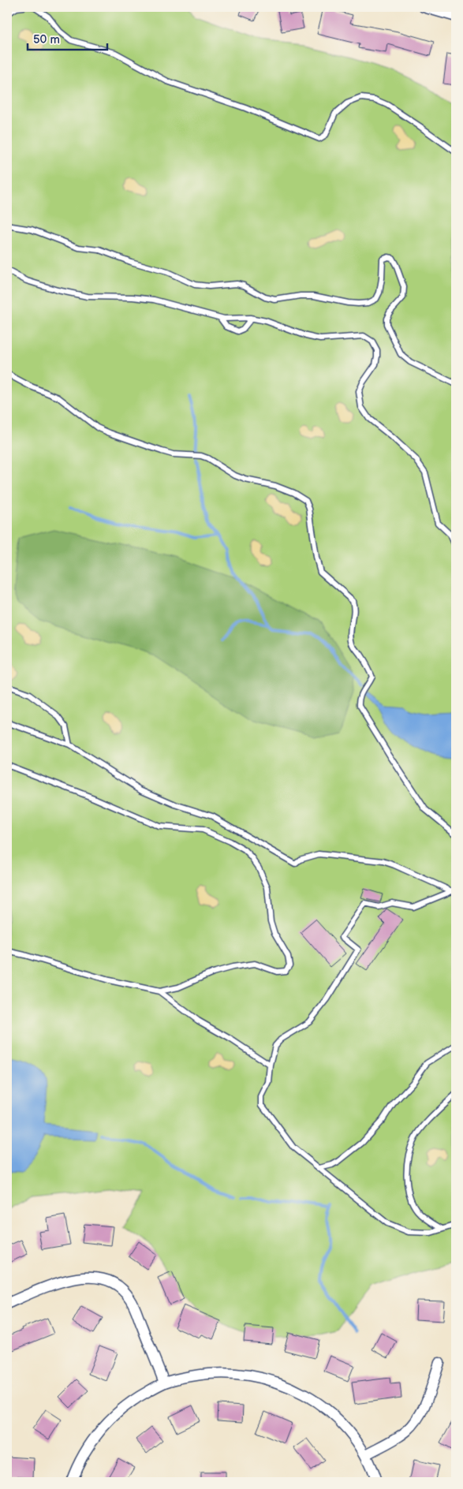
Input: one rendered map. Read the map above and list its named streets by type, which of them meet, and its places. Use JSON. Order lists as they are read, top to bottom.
{
  "scale_bar": "50 m"
}
